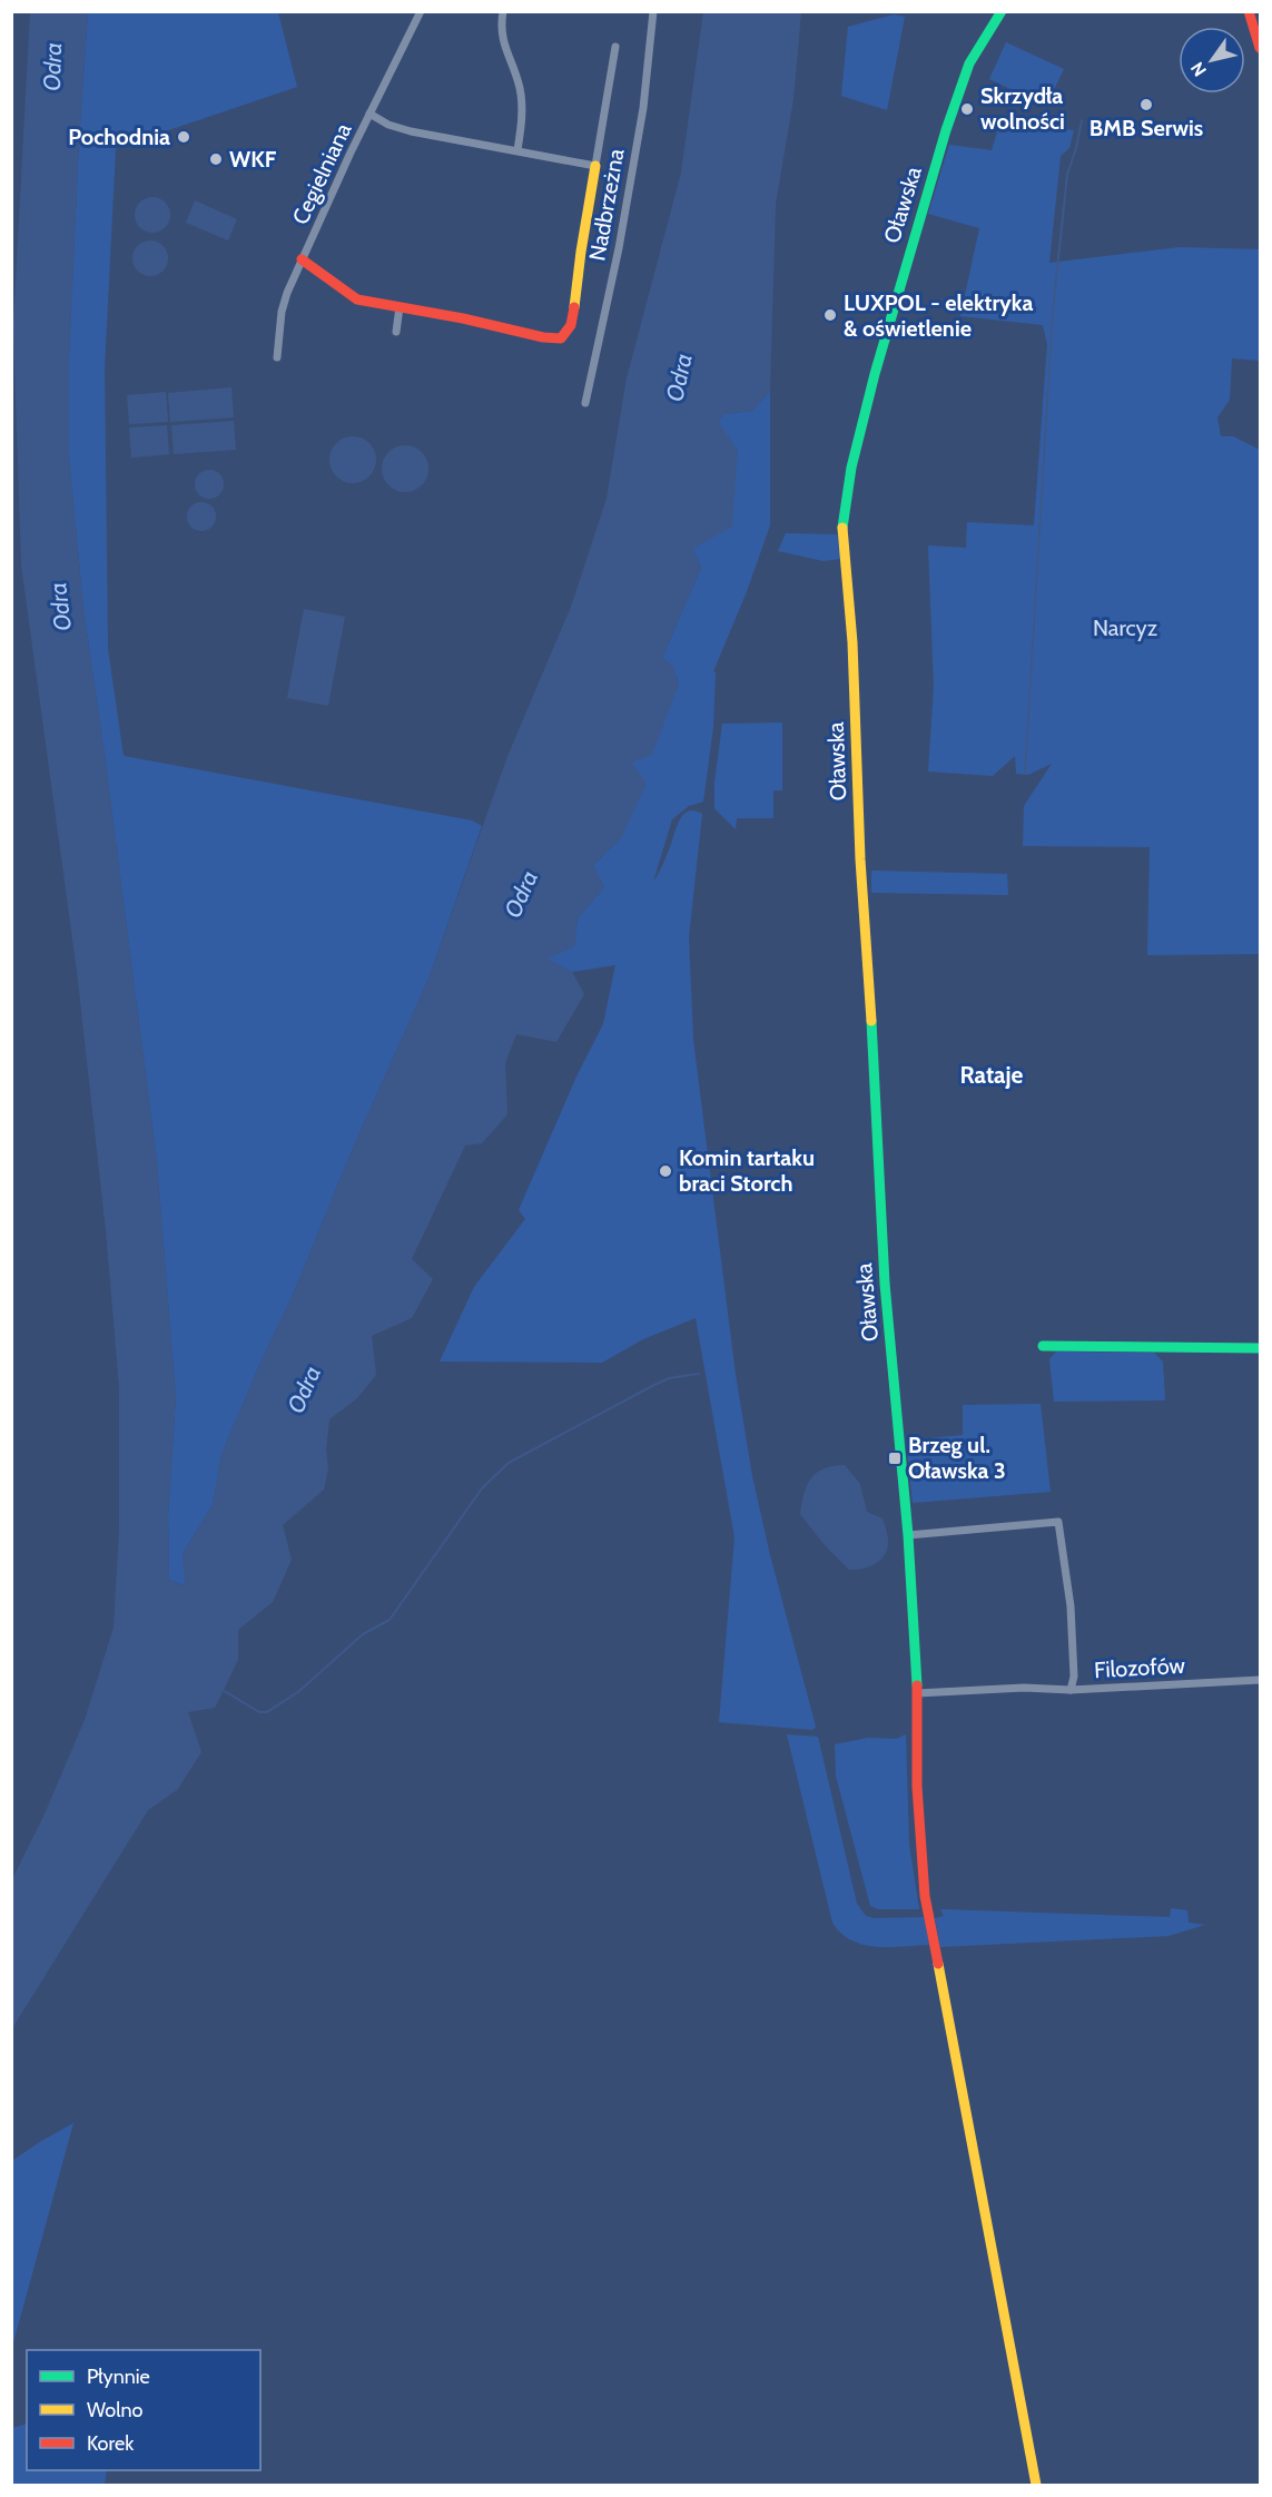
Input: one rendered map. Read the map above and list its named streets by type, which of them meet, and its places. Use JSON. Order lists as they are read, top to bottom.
{
  "streets": {
    "street": [
      "Cegielniana",
      "Nadbrzeżna",
      "Oławska",
      "Filozofów"
    ]
  },
  "crossings": [
    ["Oławska", "Filozofów"]
  ],
  "districts": ["Rataje"],
  "water": ["Odra"],
  "parks": ["Narcyz"],
  "places": {
    "other": [
      "BMB Serwis",
      "Skrzydła wolności",
      "Pochodnia",
      "WKF",
      "LUXPOL - elektryka & oświetlenie",
      "Komin tartaku braci Storch"
    ],
    "transit": ["Brzeg ul. Oławska 3"]
  },
  "legend": ["Płynnie", "Wolno", "Korek"],
  "north": "bottom left"
}
